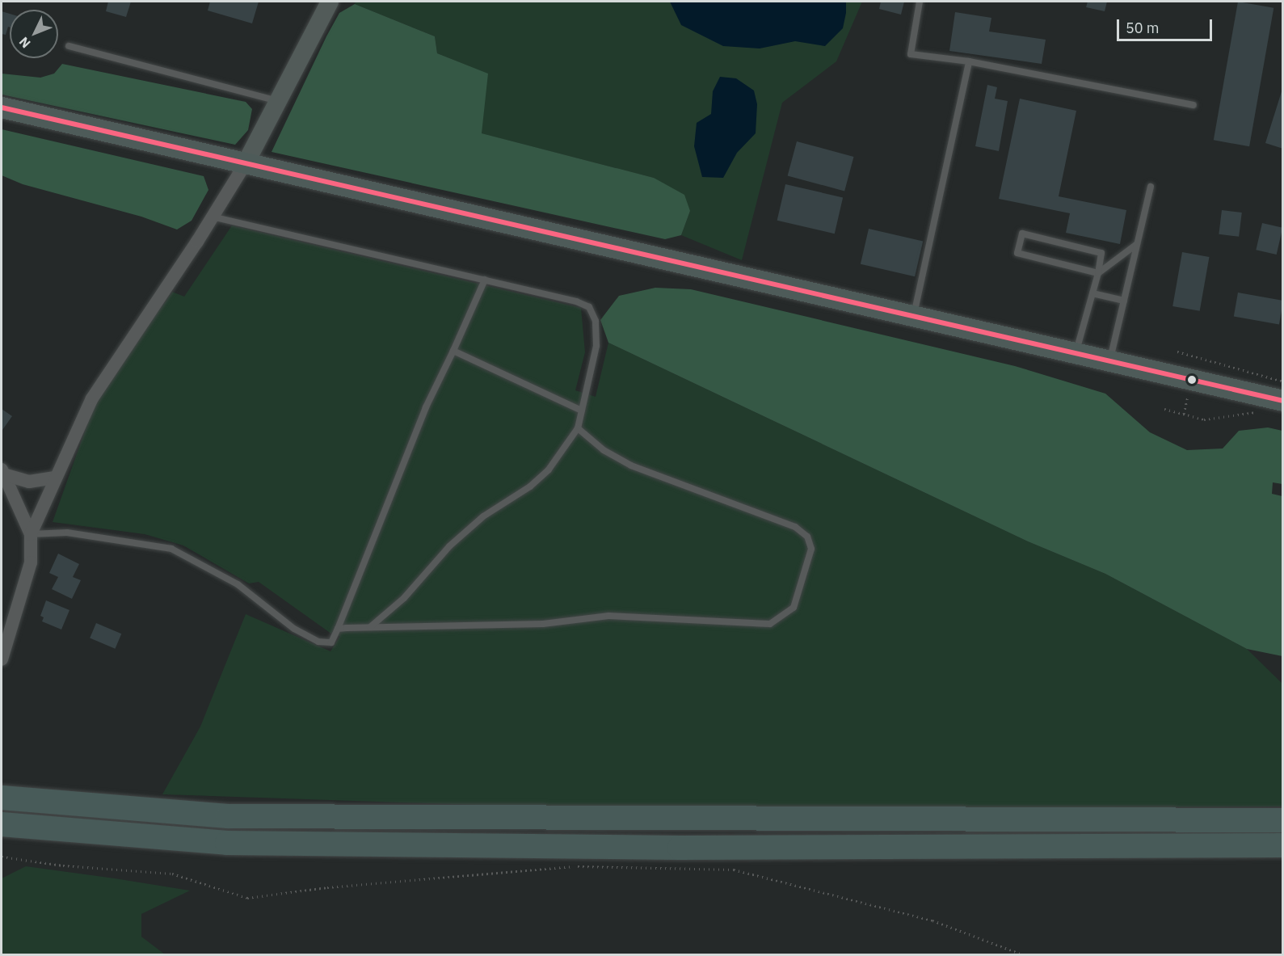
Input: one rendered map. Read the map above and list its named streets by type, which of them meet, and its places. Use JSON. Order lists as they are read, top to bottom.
{
  "scale_bar": "50 m",
  "north": "bottom left"
}
